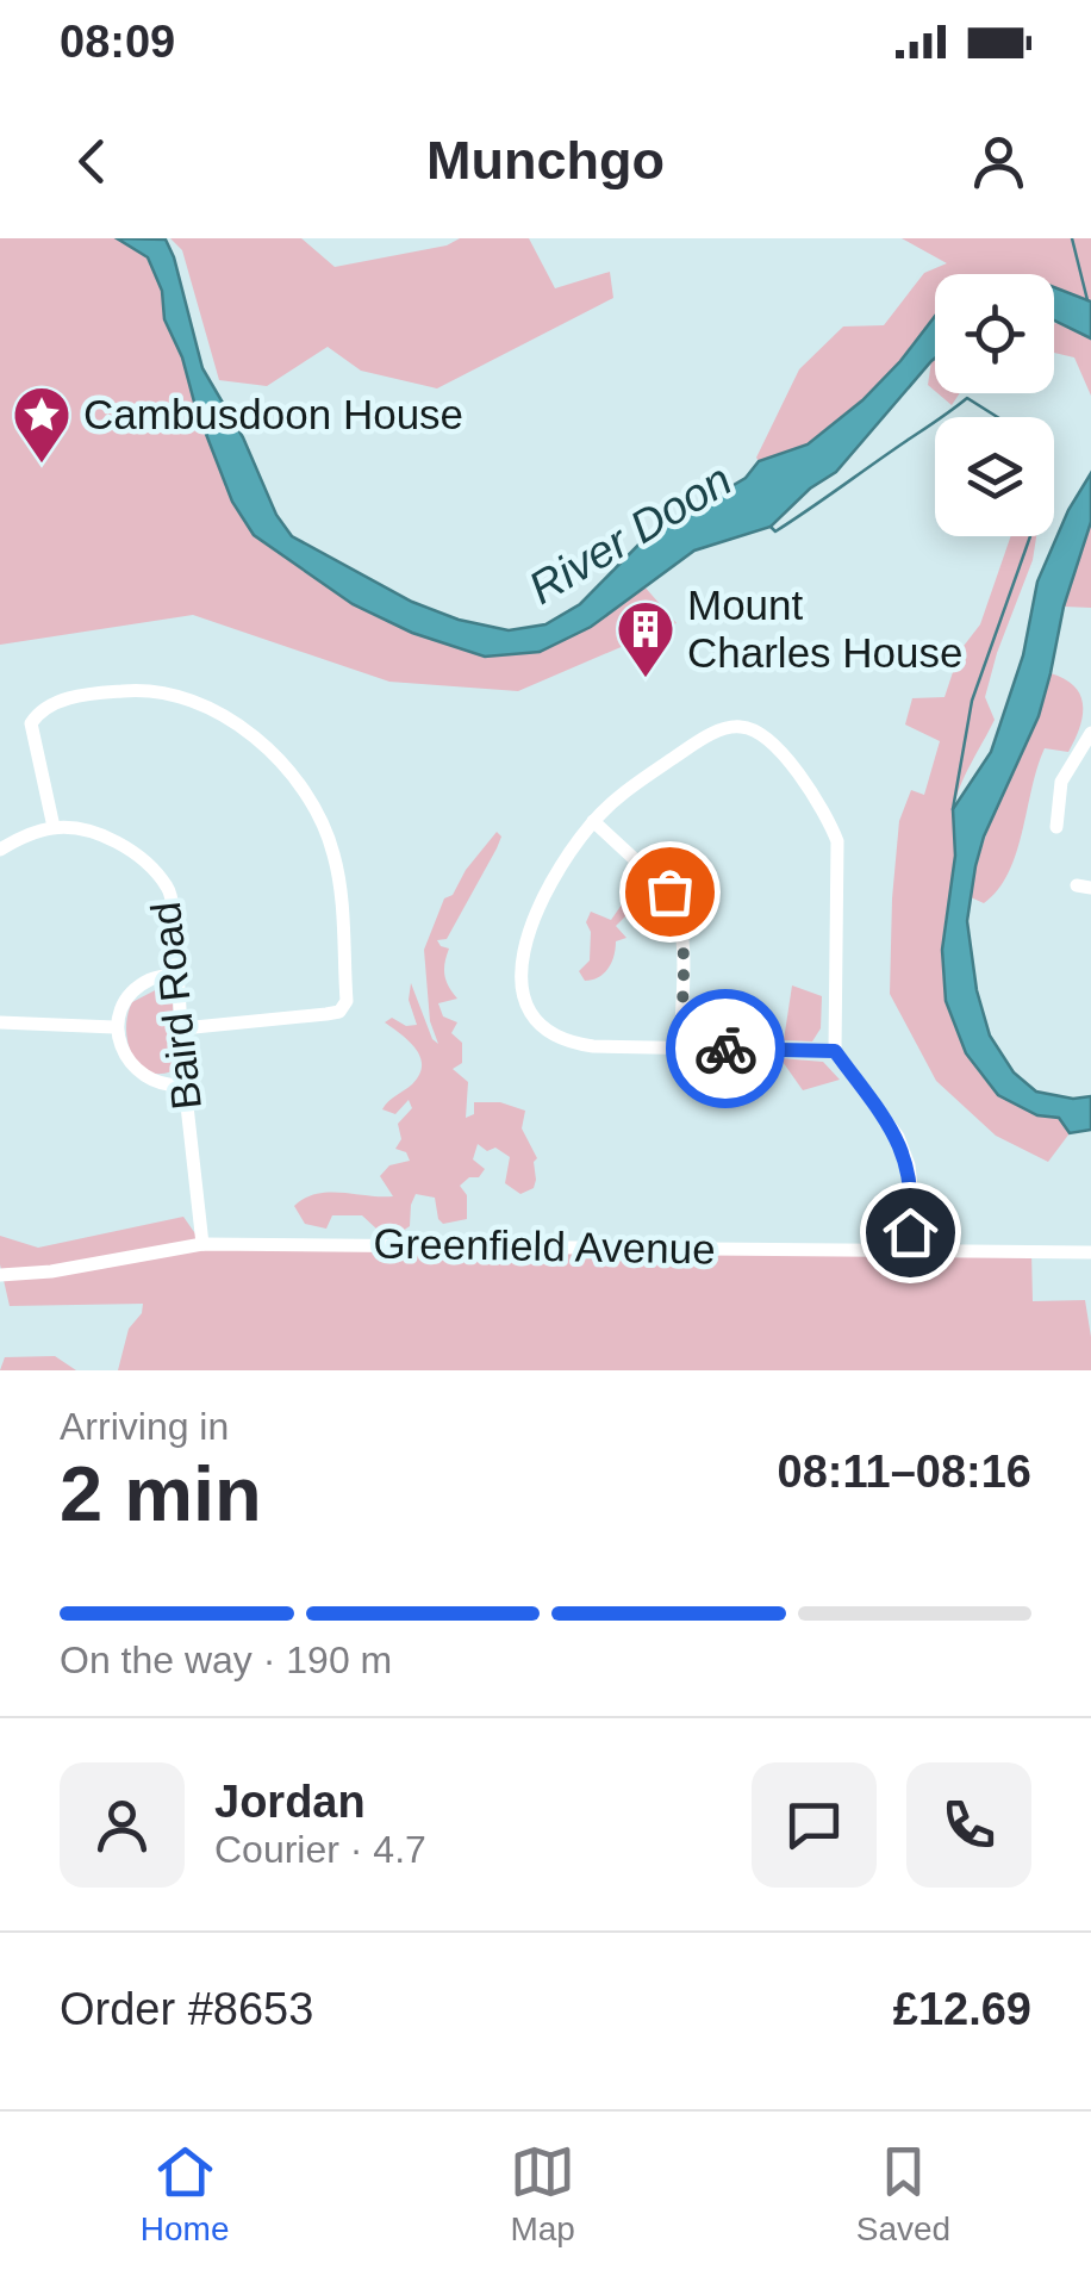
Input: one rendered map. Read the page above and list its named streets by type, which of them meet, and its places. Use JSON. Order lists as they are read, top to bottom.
{
  "streets": {
    "street": ["Baird Road", "Greenfield Avenue"]
  },
  "crossings": [
    ["Baird Road", "Greenfield Avenue"]
  ],
  "water": ["River Doon"],
  "places": {
    "place": ["Cambusdoon House"],
    "building": ["Mount Charles House"]
  },
  "page": {
    "status": "08:09",
    "header": "Munchgo",
    "heading": ["2 min", "Arriving in", "08:11–08:16"],
    "panel": [
      "Jordan",
      "Courier · 4.7",
      "Order #8653",
      "£12.69"
    ],
    "bar": "On the way · 190 m",
    "tabs": ["Home", "Map", "Saved"]
  }
}
